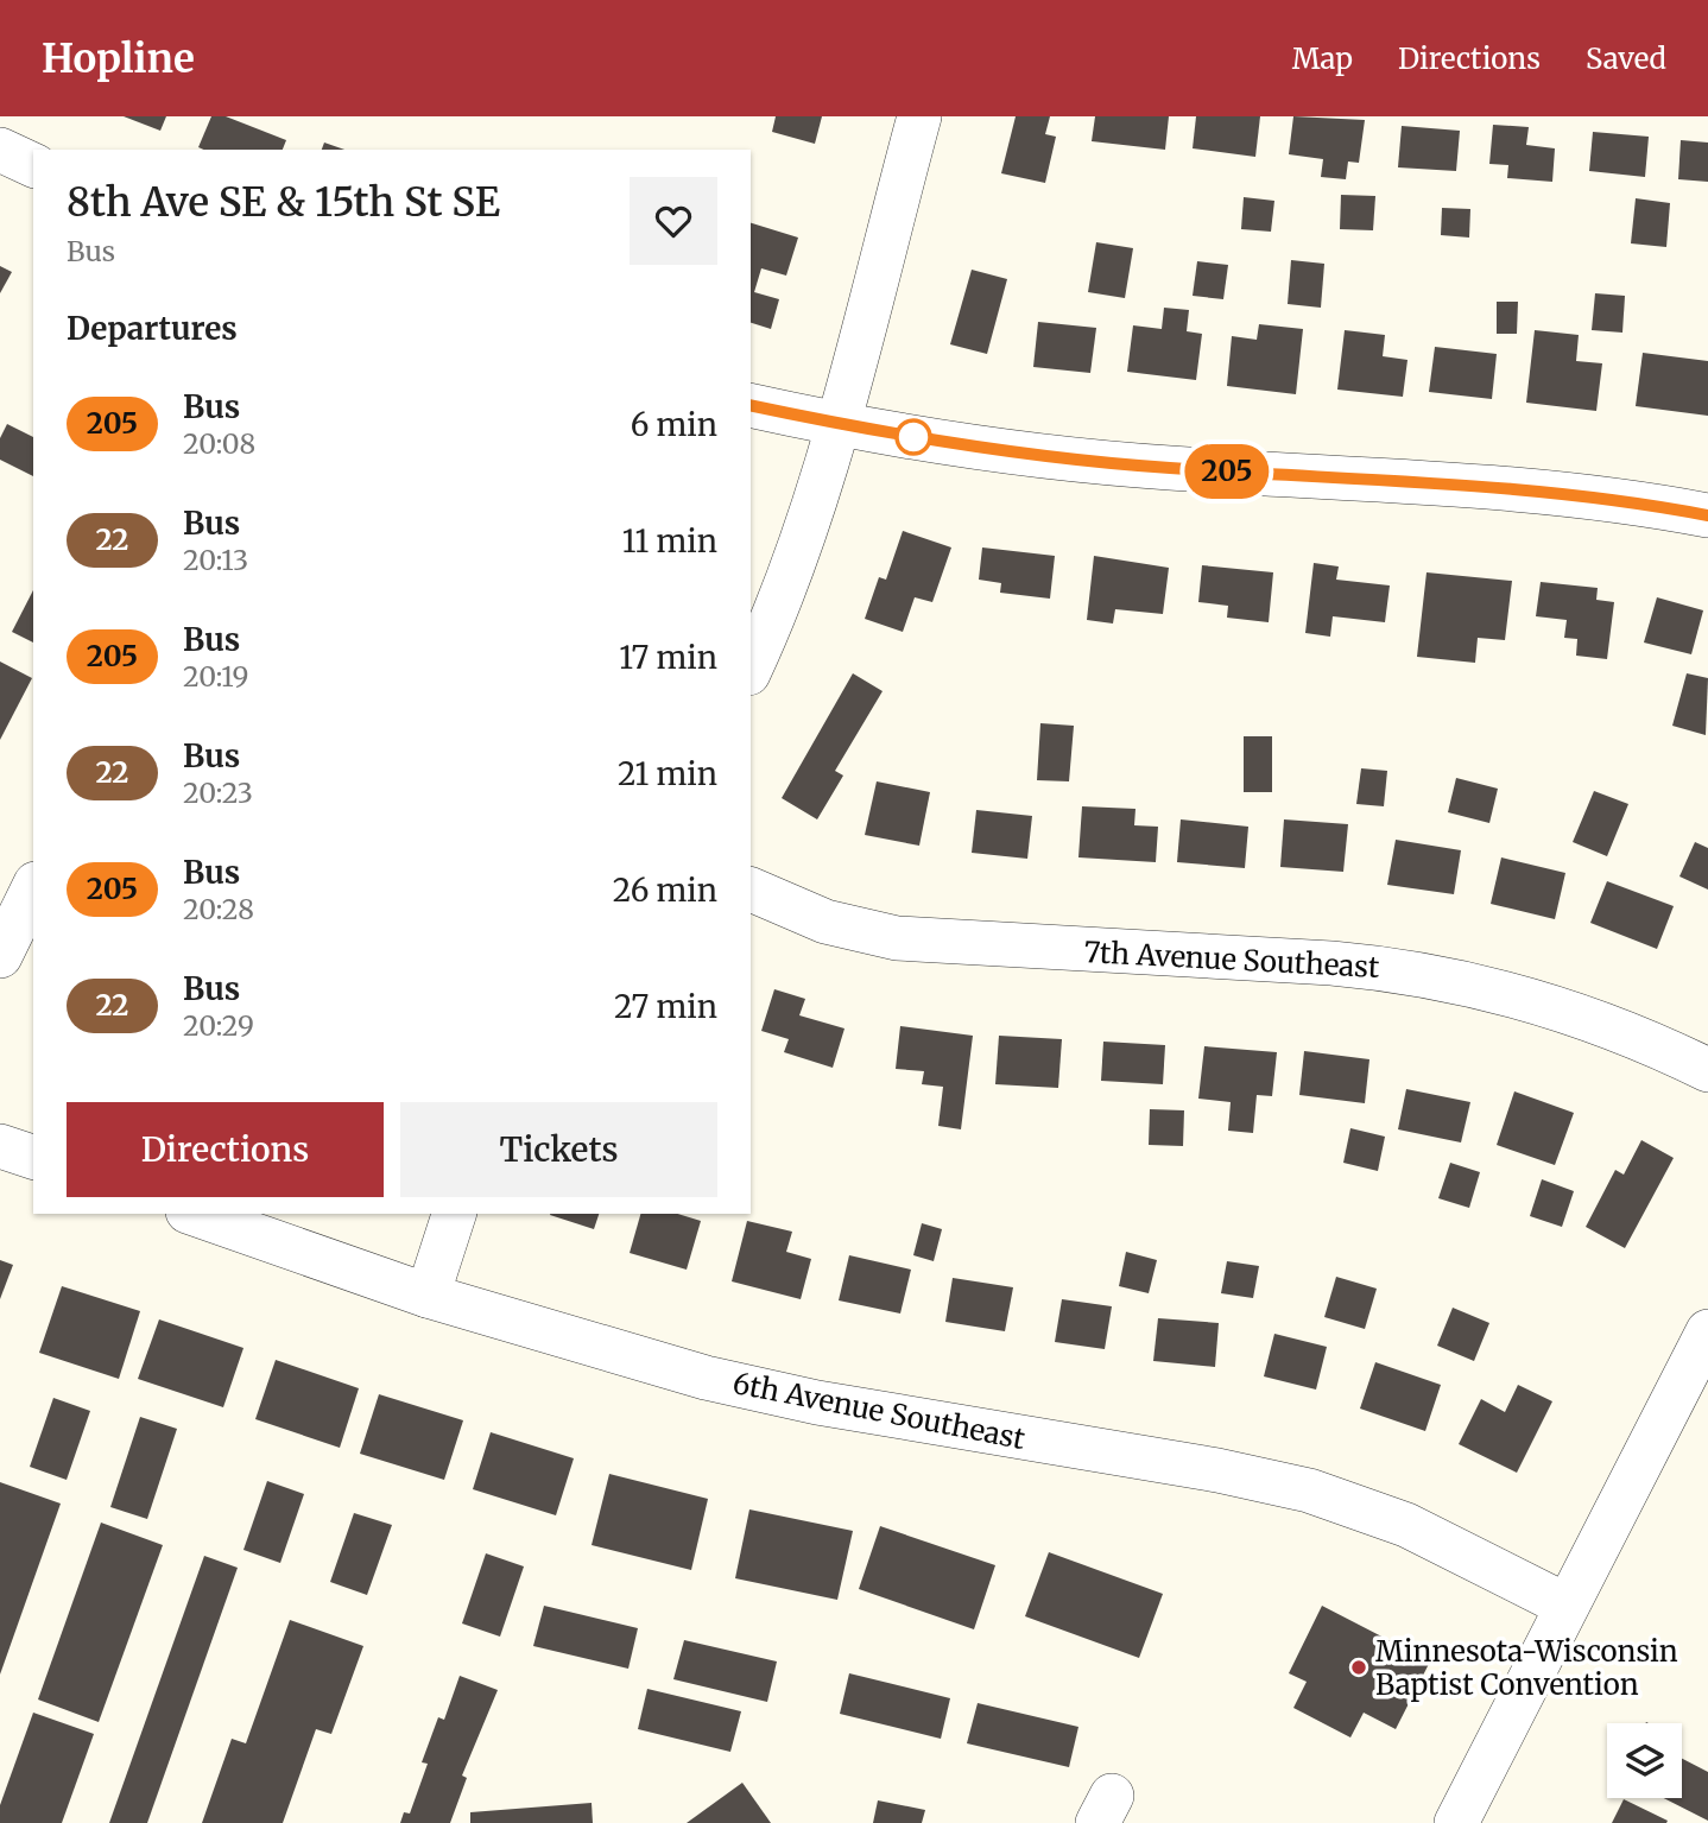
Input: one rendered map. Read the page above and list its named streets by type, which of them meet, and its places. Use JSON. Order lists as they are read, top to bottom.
{
  "streets": {
    "street": ["7th Avenue Southeast", "6th Avenue Southeast"]
  },
  "places": ["Minnesota-Wisconsin Baptist Convention"],
  "lines": ["bus line 205"],
  "page": {
    "header": "Hopline",
    "nav": ["Map", "Directions", "Saved"],
    "on_map": "205",
    "heading": [
      ["8th Ave SE & 15th St SE", "Bus"],
      "Departures"
    ],
    "list": [
      {
        "mark": "205",
        "name": "Bus",
        "note": "20:08",
        "value": "6 min"
      },
      {
        "mark": "22",
        "name": "Bus",
        "note": "20:13",
        "value": "11 min"
      },
      {
        "mark": "205",
        "name": "Bus",
        "note": "20:19",
        "value": "17 min"
      },
      {
        "mark": "22",
        "name": "Bus",
        "note": "20:23",
        "value": "21 min"
      },
      {
        "mark": "205",
        "name": "Bus",
        "note": "20:28",
        "value": "26 min"
      },
      {
        "mark": "22",
        "name": "Bus",
        "note": "20:29",
        "value": "27 min"
      }
    ],
    "buttons": ["Directions", "Tickets"]
  }
}
